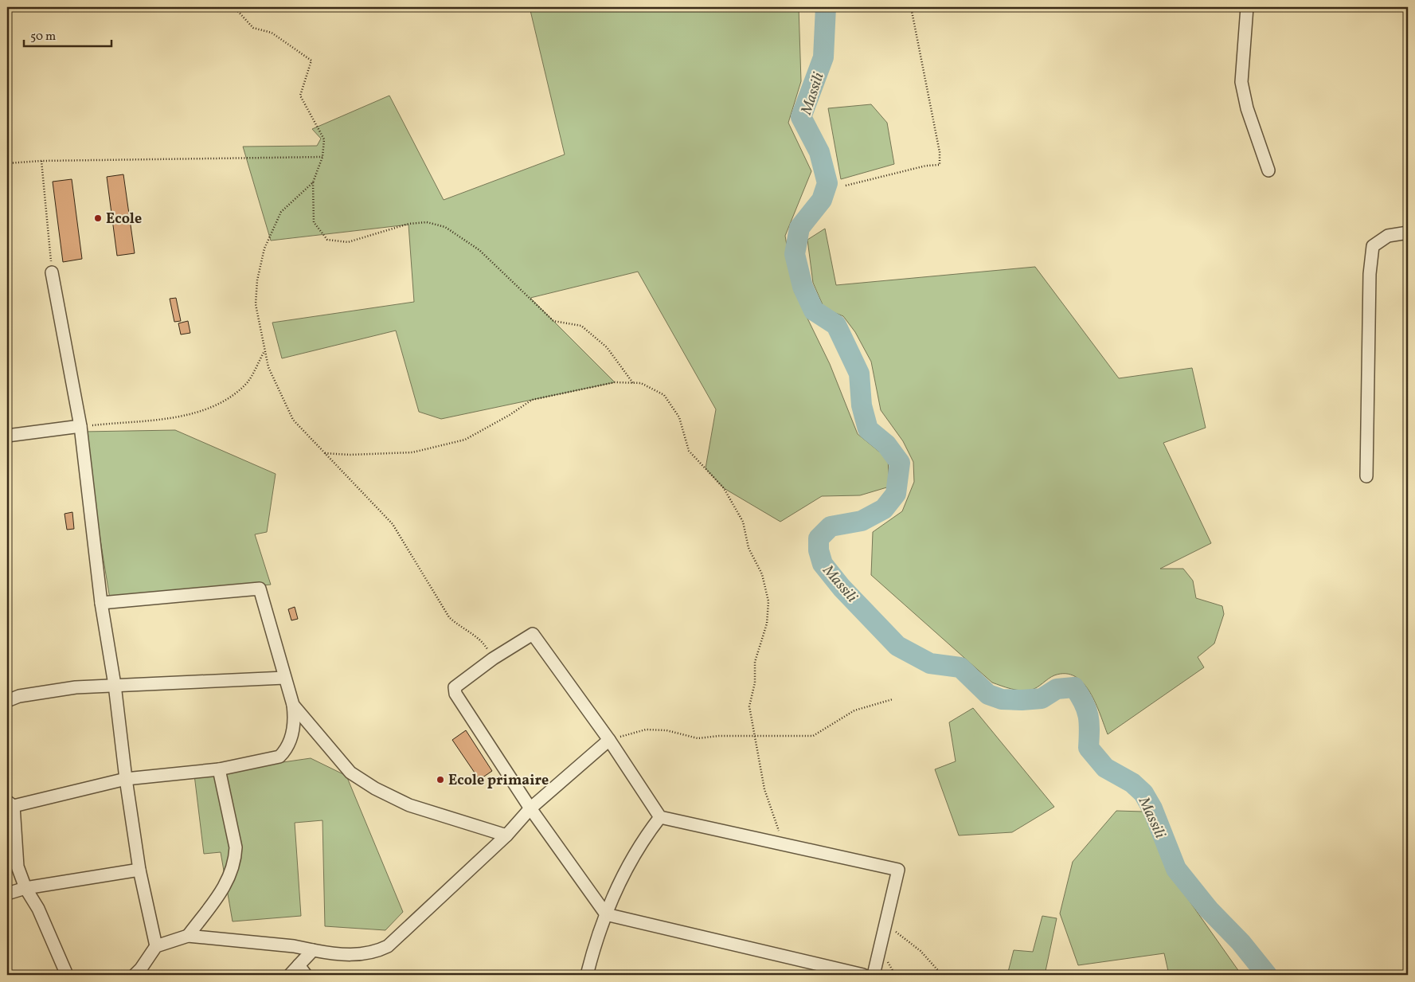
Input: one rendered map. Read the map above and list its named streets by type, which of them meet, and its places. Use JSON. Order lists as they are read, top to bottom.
{
  "water": ["Massili"],
  "places": ["Ecole", "Ecole primaire"],
  "scale_bar": "50 m"
}
